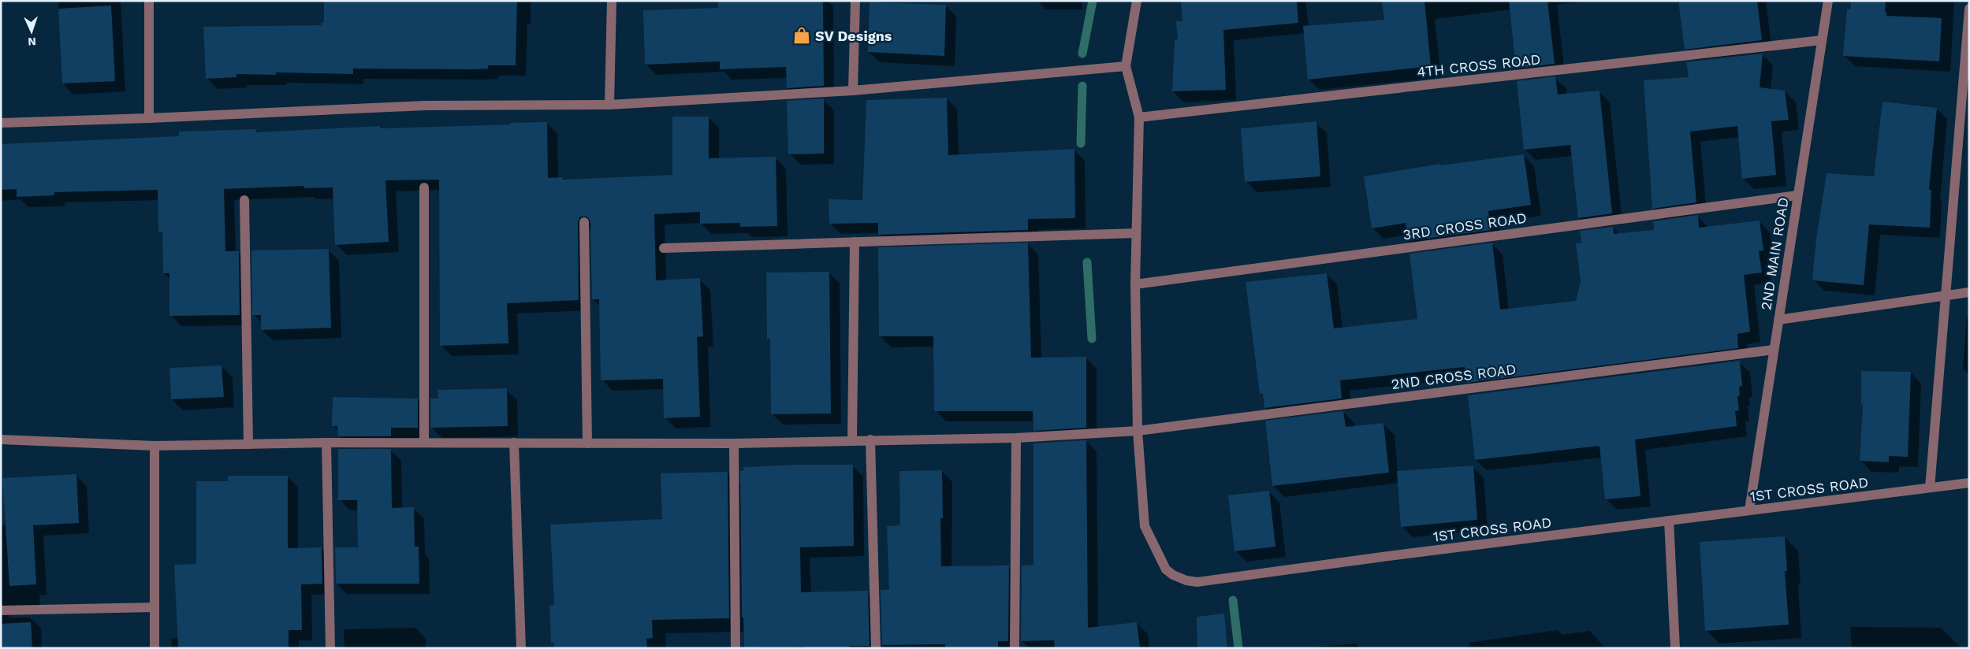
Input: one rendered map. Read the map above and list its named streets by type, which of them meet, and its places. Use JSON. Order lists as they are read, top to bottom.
{
  "streets": {
    "street": [
      "4TH CROSS ROAD",
      "3RD CROSS ROAD",
      "2ND MAIN ROAD",
      "2ND CROSS ROAD",
      "1ST CROSS ROAD"
    ]
  },
  "crossings": [
    ["4TH CROSS ROAD", "2ND MAIN ROAD"],
    ["4TH CROSS ROAD", "1ST CROSS ROAD"],
    ["3RD CROSS ROAD", "2ND MAIN ROAD"],
    ["3RD CROSS ROAD", "1ST CROSS ROAD"],
    ["2ND MAIN ROAD", "2ND CROSS ROAD"],
    ["2ND MAIN ROAD", "1ST CROSS ROAD"],
    ["2ND CROSS ROAD", "1ST CROSS ROAD"]
  ],
  "places": {
    "shop": ["SV Designs"]
  },
  "north": "bottom"
}
